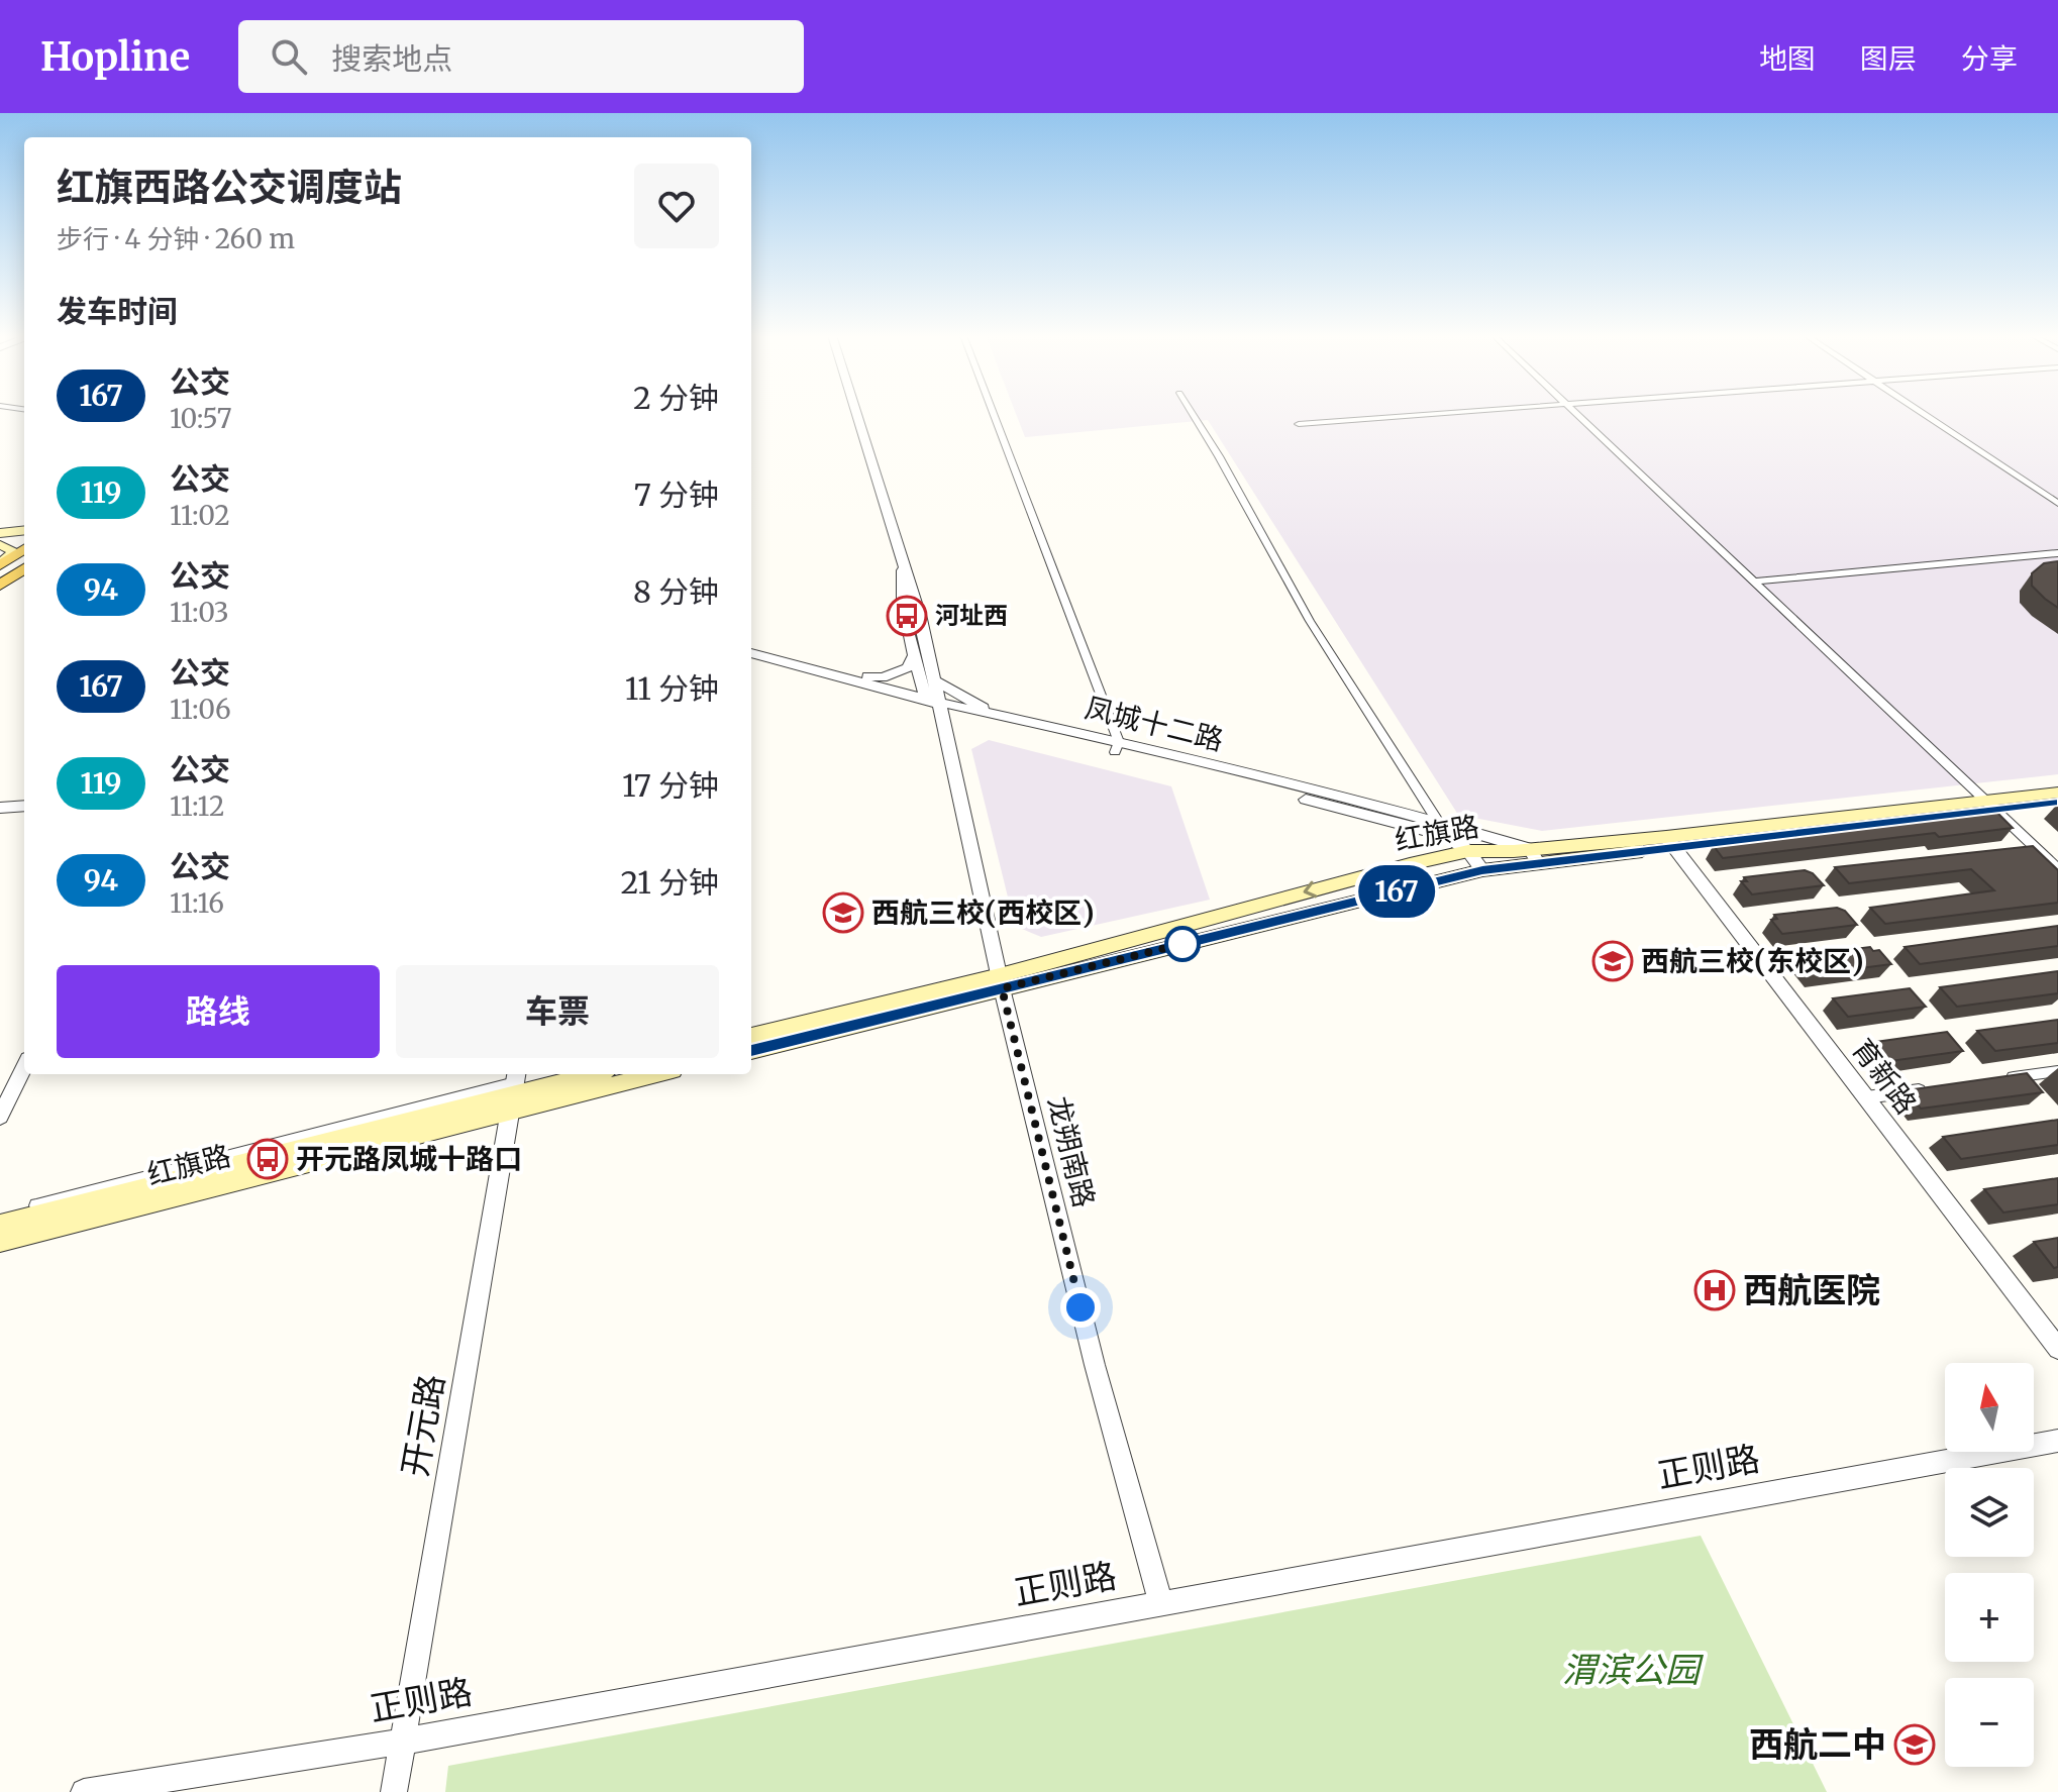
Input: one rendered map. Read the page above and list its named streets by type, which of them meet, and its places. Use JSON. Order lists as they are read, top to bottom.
{
  "streets": {
    "main road": ["红旗路"],
    "street": [
      "凤城十二路",
      "育新路",
      "龙朔南路",
      "开元路",
      "正则路"
    ]
  },
  "crossings": [
    ["凤城十二路", "红旗路"],
    ["凤城十二路", "龙朔南路"],
    ["红旗路", "育新路"],
    ["红旗路", "龙朔南路"],
    ["红旗路", "开元路"],
    ["龙朔南路", "正则路"],
    ["开元路", "正则路"]
  ],
  "parks": ["渭滨公园"],
  "places": {
    "bus stop": ["河址西", "开元路凤城十路口"],
    "school or university": ["西航三校(西校区)", "西航三校(东校区)", "西航二中"],
    "hospital": ["西航医院"]
  },
  "lines": ["bus line 167"],
  "north": "top",
  "page": {
    "header": "Hopline",
    "search": "搜索地点",
    "nav": ["地图", "图层", "分享"],
    "on_map": "167",
    "heading": [
      ["红旗西路公交调度站", "步行 · 4 分钟 · 260 m"],
      "发车时间"
    ],
    "list": [
      {
        "mark": "167",
        "name": "公交",
        "note": "10:57",
        "value": "2 分钟"
      },
      {
        "mark": "119",
        "name": "公交",
        "note": "11:02",
        "value": "7 分钟"
      },
      {
        "mark": "94",
        "name": "公交",
        "note": "11:03",
        "value": "8 分钟"
      },
      {
        "mark": "167",
        "name": "公交",
        "note": "11:06",
        "value": "11 分钟"
      },
      {
        "mark": "119",
        "name": "公交",
        "note": "11:12",
        "value": "17 分钟"
      },
      {
        "mark": "94",
        "name": "公交",
        "note": "11:16",
        "value": "21 分钟"
      }
    ],
    "buttons": ["路线", "车票"],
    "map_buttons": ["+", "−"]
  }
}
